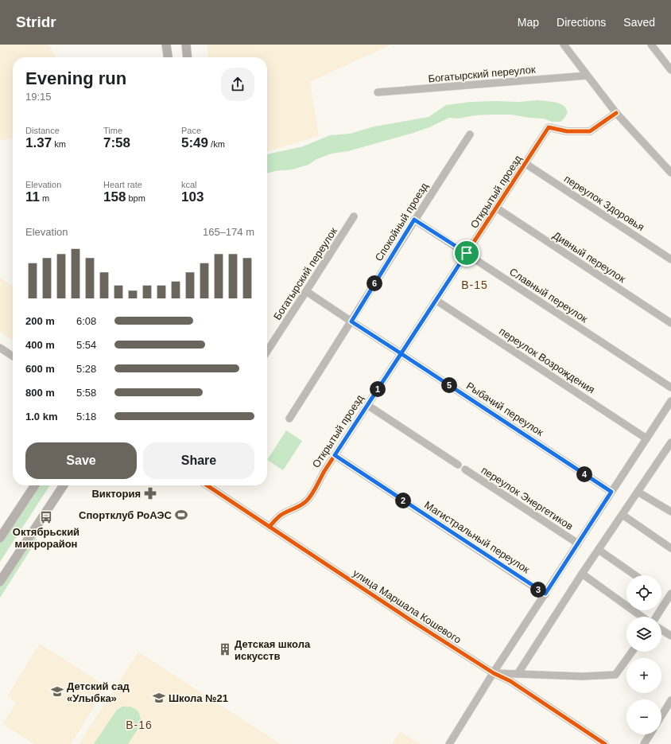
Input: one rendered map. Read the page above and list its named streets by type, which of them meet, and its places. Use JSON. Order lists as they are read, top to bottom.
{
  "streets": {
    "street": [
      "Богатырский переулок",
      "Открытый проезд",
      "переулок Здоровья",
      "Спокойный проезд",
      "Дивный переулок",
      "Славный переулок",
      "переулок Возрождения",
      "Рыбачий переулок",
      "переулок Энергетиков",
      "Магистральный переулок",
      "улица Маршала Кошевого"
    ]
  },
  "crossings": [
    ["Богатырский переулок", "Рыбачий переулок"],
    ["Открытый проезд", "переулок Здоровья"],
    ["Открытый проезд", "Дивный переулок"],
    ["Открытый проезд", "Славный переулок"],
    ["Открытый проезд", "переулок Возрождения"],
    ["Открытый проезд", "Рыбачий переулок"],
    ["Открытый проезд", "Магистральный переулок"],
    ["Открытый проезд", "улица Маршала Кошевого"],
    ["Спокойный проезд", "Славный переулок"],
    ["Спокойный проезд", "Рыбачий переулок"]
  ],
  "districts": ["В-15", "В-16"],
  "places": {
    "pharmacy": ["Виктория"],
    "sports": ["Спортклуб РоАЭС"],
    "bus stop": ["Октябрьский микрорайон"],
    "building": ["Детская школа искусств"],
    "school or university": ["Детский сад «Улыбка»", "Школа №21"]
  },
  "page": {
    "header": "Stridr",
    "nav": ["Map", "Directions", "Saved"],
    "heading": ["Evening run", "19:15"],
    "stats": [
      ["Distance", "1.37 km"],
      ["Time", "7:58"],
      ["Pace", "5:49 /km"],
      ["Elevation", "11 m"],
      ["Heart rate", "158 bpm"],
      ["kcal", "103"]
    ],
    "chart": ["Elevation", "165–174 m"],
    "pins": [
      "6",
      "5",
      "1",
      "4",
      "2",
      "3"
    ],
    "list": [
      {
        "name": "200 m",
        "note": "6:08"
      },
      {
        "name": "400 m",
        "note": "5:54"
      },
      {
        "name": "600 m",
        "note": "5:28"
      },
      {
        "name": "800 m",
        "note": "5:58"
      },
      {
        "name": "1.0 km",
        "note": "5:18"
      }
    ],
    "buttons": ["Save", "Share"],
    "map_buttons": ["+", "−"]
  }
}
